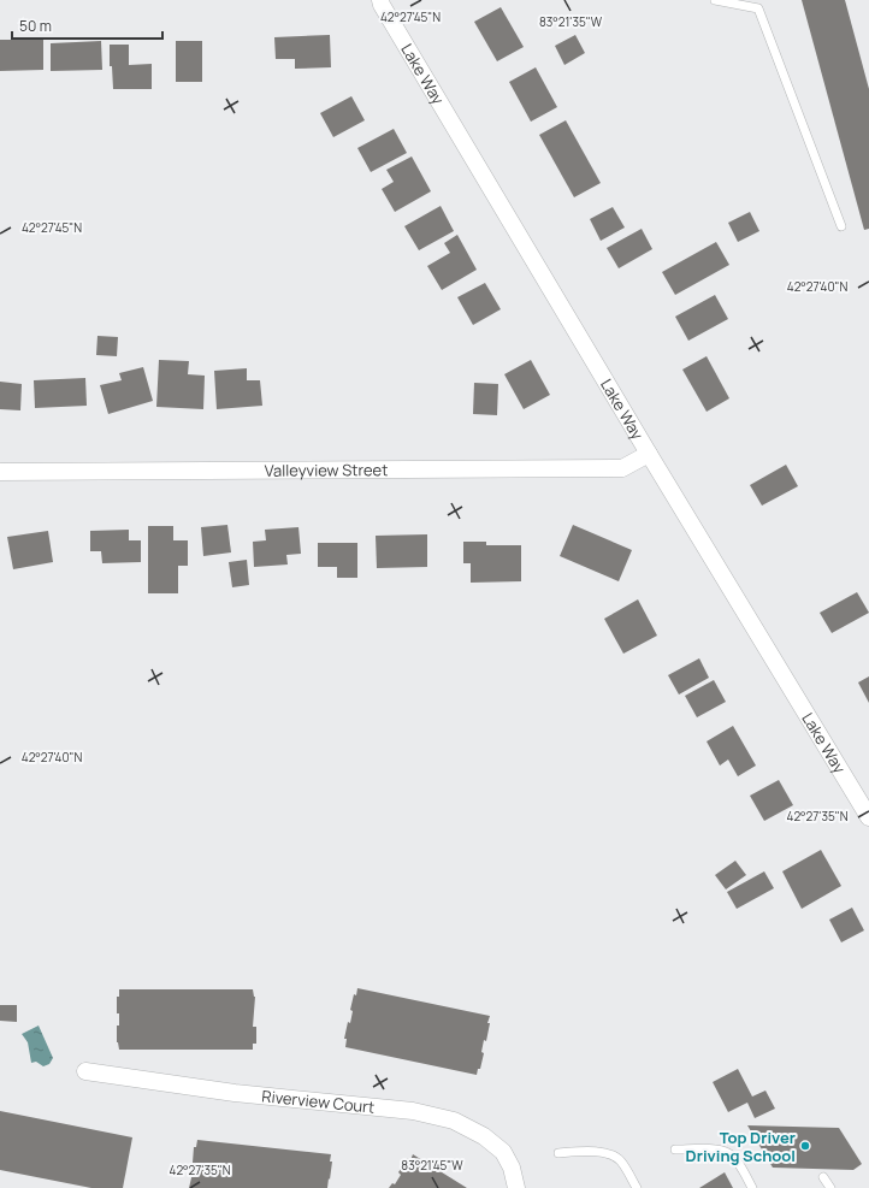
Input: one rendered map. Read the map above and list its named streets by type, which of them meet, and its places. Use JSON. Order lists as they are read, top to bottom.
{
  "streets": {
    "street": ["Lake Way", "Valleyview Street", "Riverview Court"]
  },
  "crossings": [
    ["Lake Way", "Valleyview Street"]
  ],
  "places": ["Top Driver Driving School"],
  "scale_bar": "50 m",
  "coordinates": [
    "42°27'45\"N",
    "83°21'35\"W",
    "42°27'40\"N",
    "42°27'35\"N",
    "83°21'45\"W"
  ]
}
